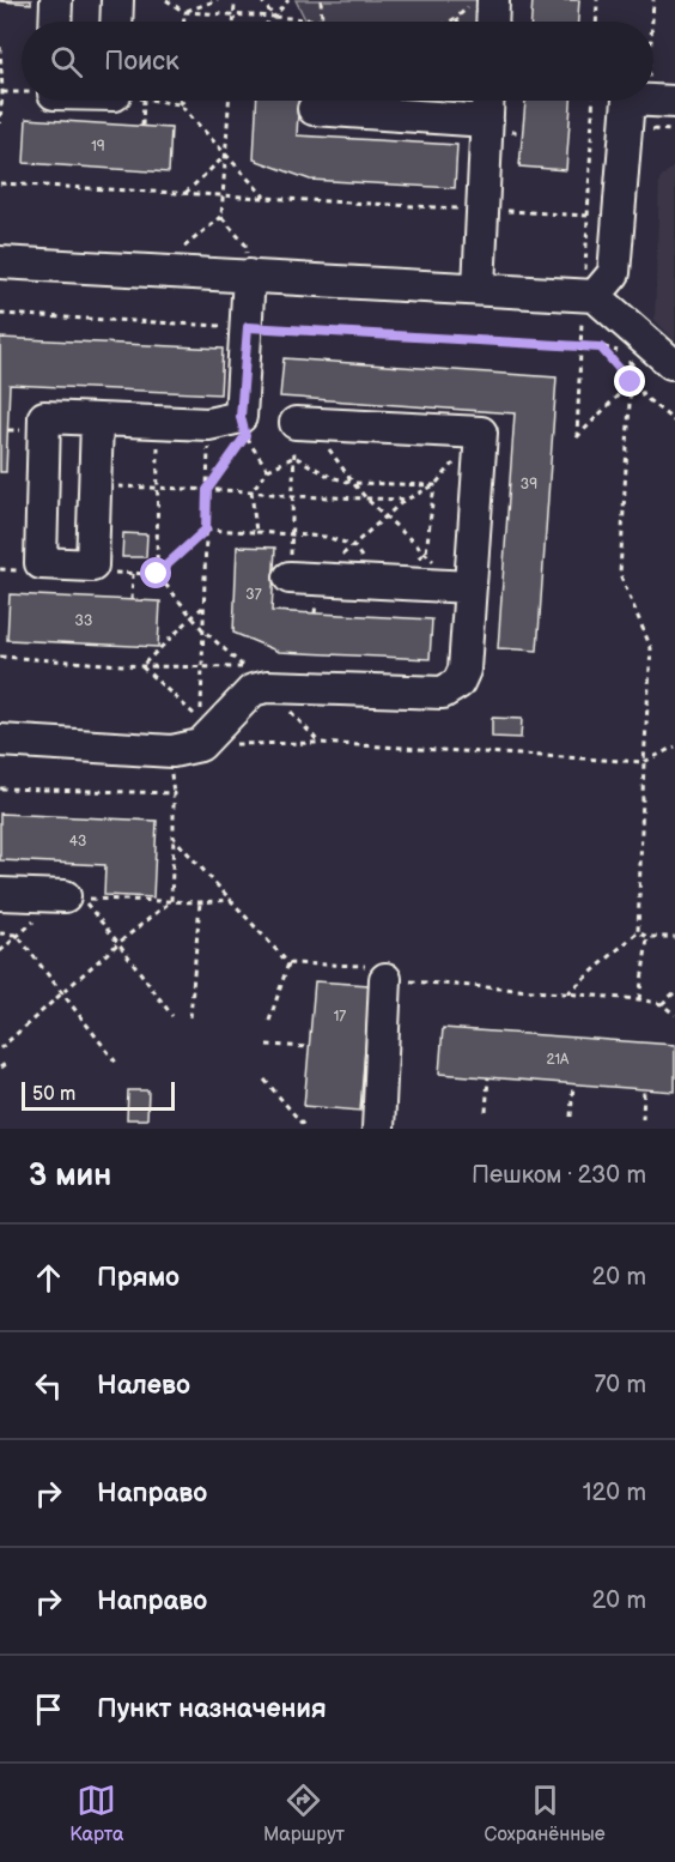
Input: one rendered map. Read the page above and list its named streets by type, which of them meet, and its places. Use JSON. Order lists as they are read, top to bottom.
{
  "house_numbers": [
    "19",
    "39",
    "37",
    "33",
    "43",
    "17",
    "21А"
  ],
  "scale_bar": "50 m",
  "page": {
    "search": "Поиск",
    "scale": "50 m",
    "heading": ["3 мин", "Пешком · 230 m"],
    "list": [
      ["Прямо", "20 m"],
      ["Налево", "70 m"],
      ["Направо", "120 m"],
      ["Направо", "20 m"],
      "Пункт назначения"
    ],
    "nav": ["Карта", "Маршрут", "Сохранённые"]
  }
}
